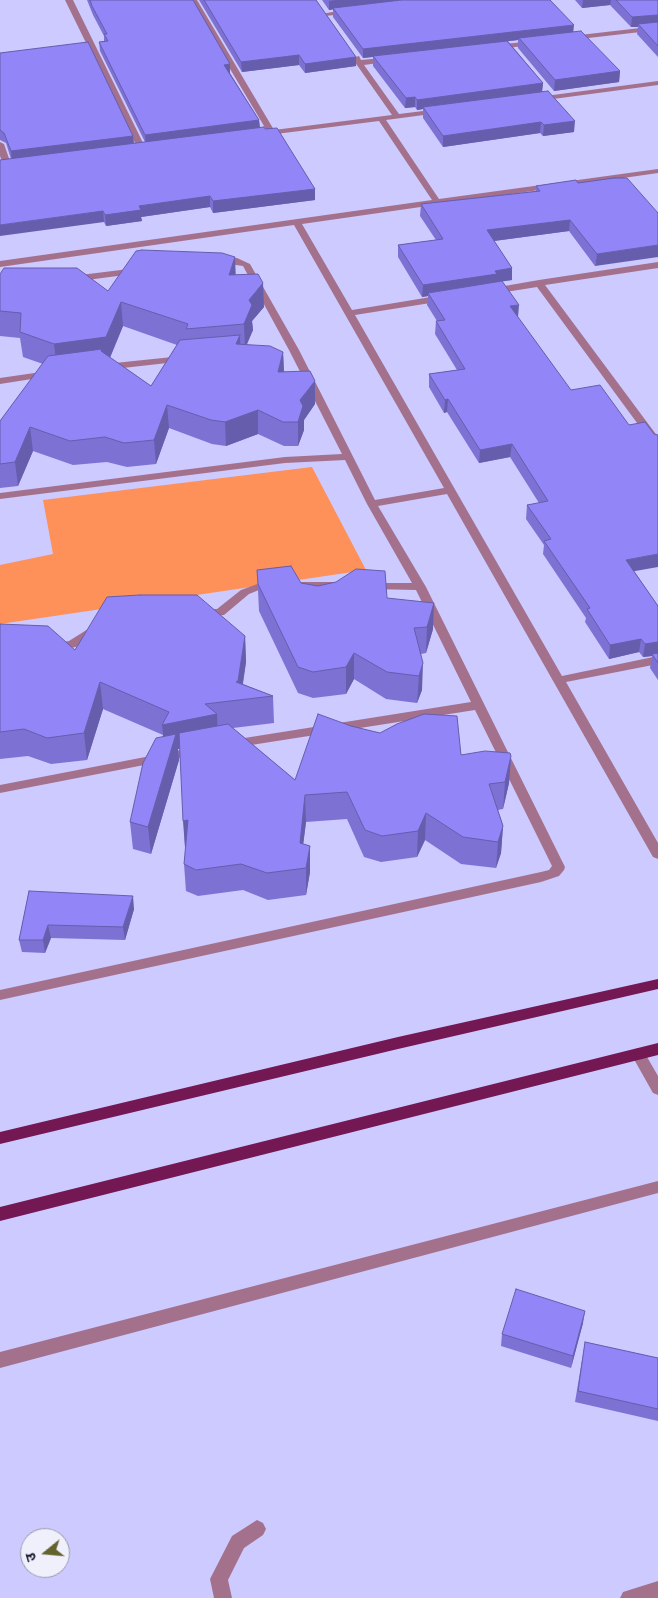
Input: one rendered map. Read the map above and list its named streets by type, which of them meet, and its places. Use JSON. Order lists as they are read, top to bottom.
{
  "north": "left"
}
